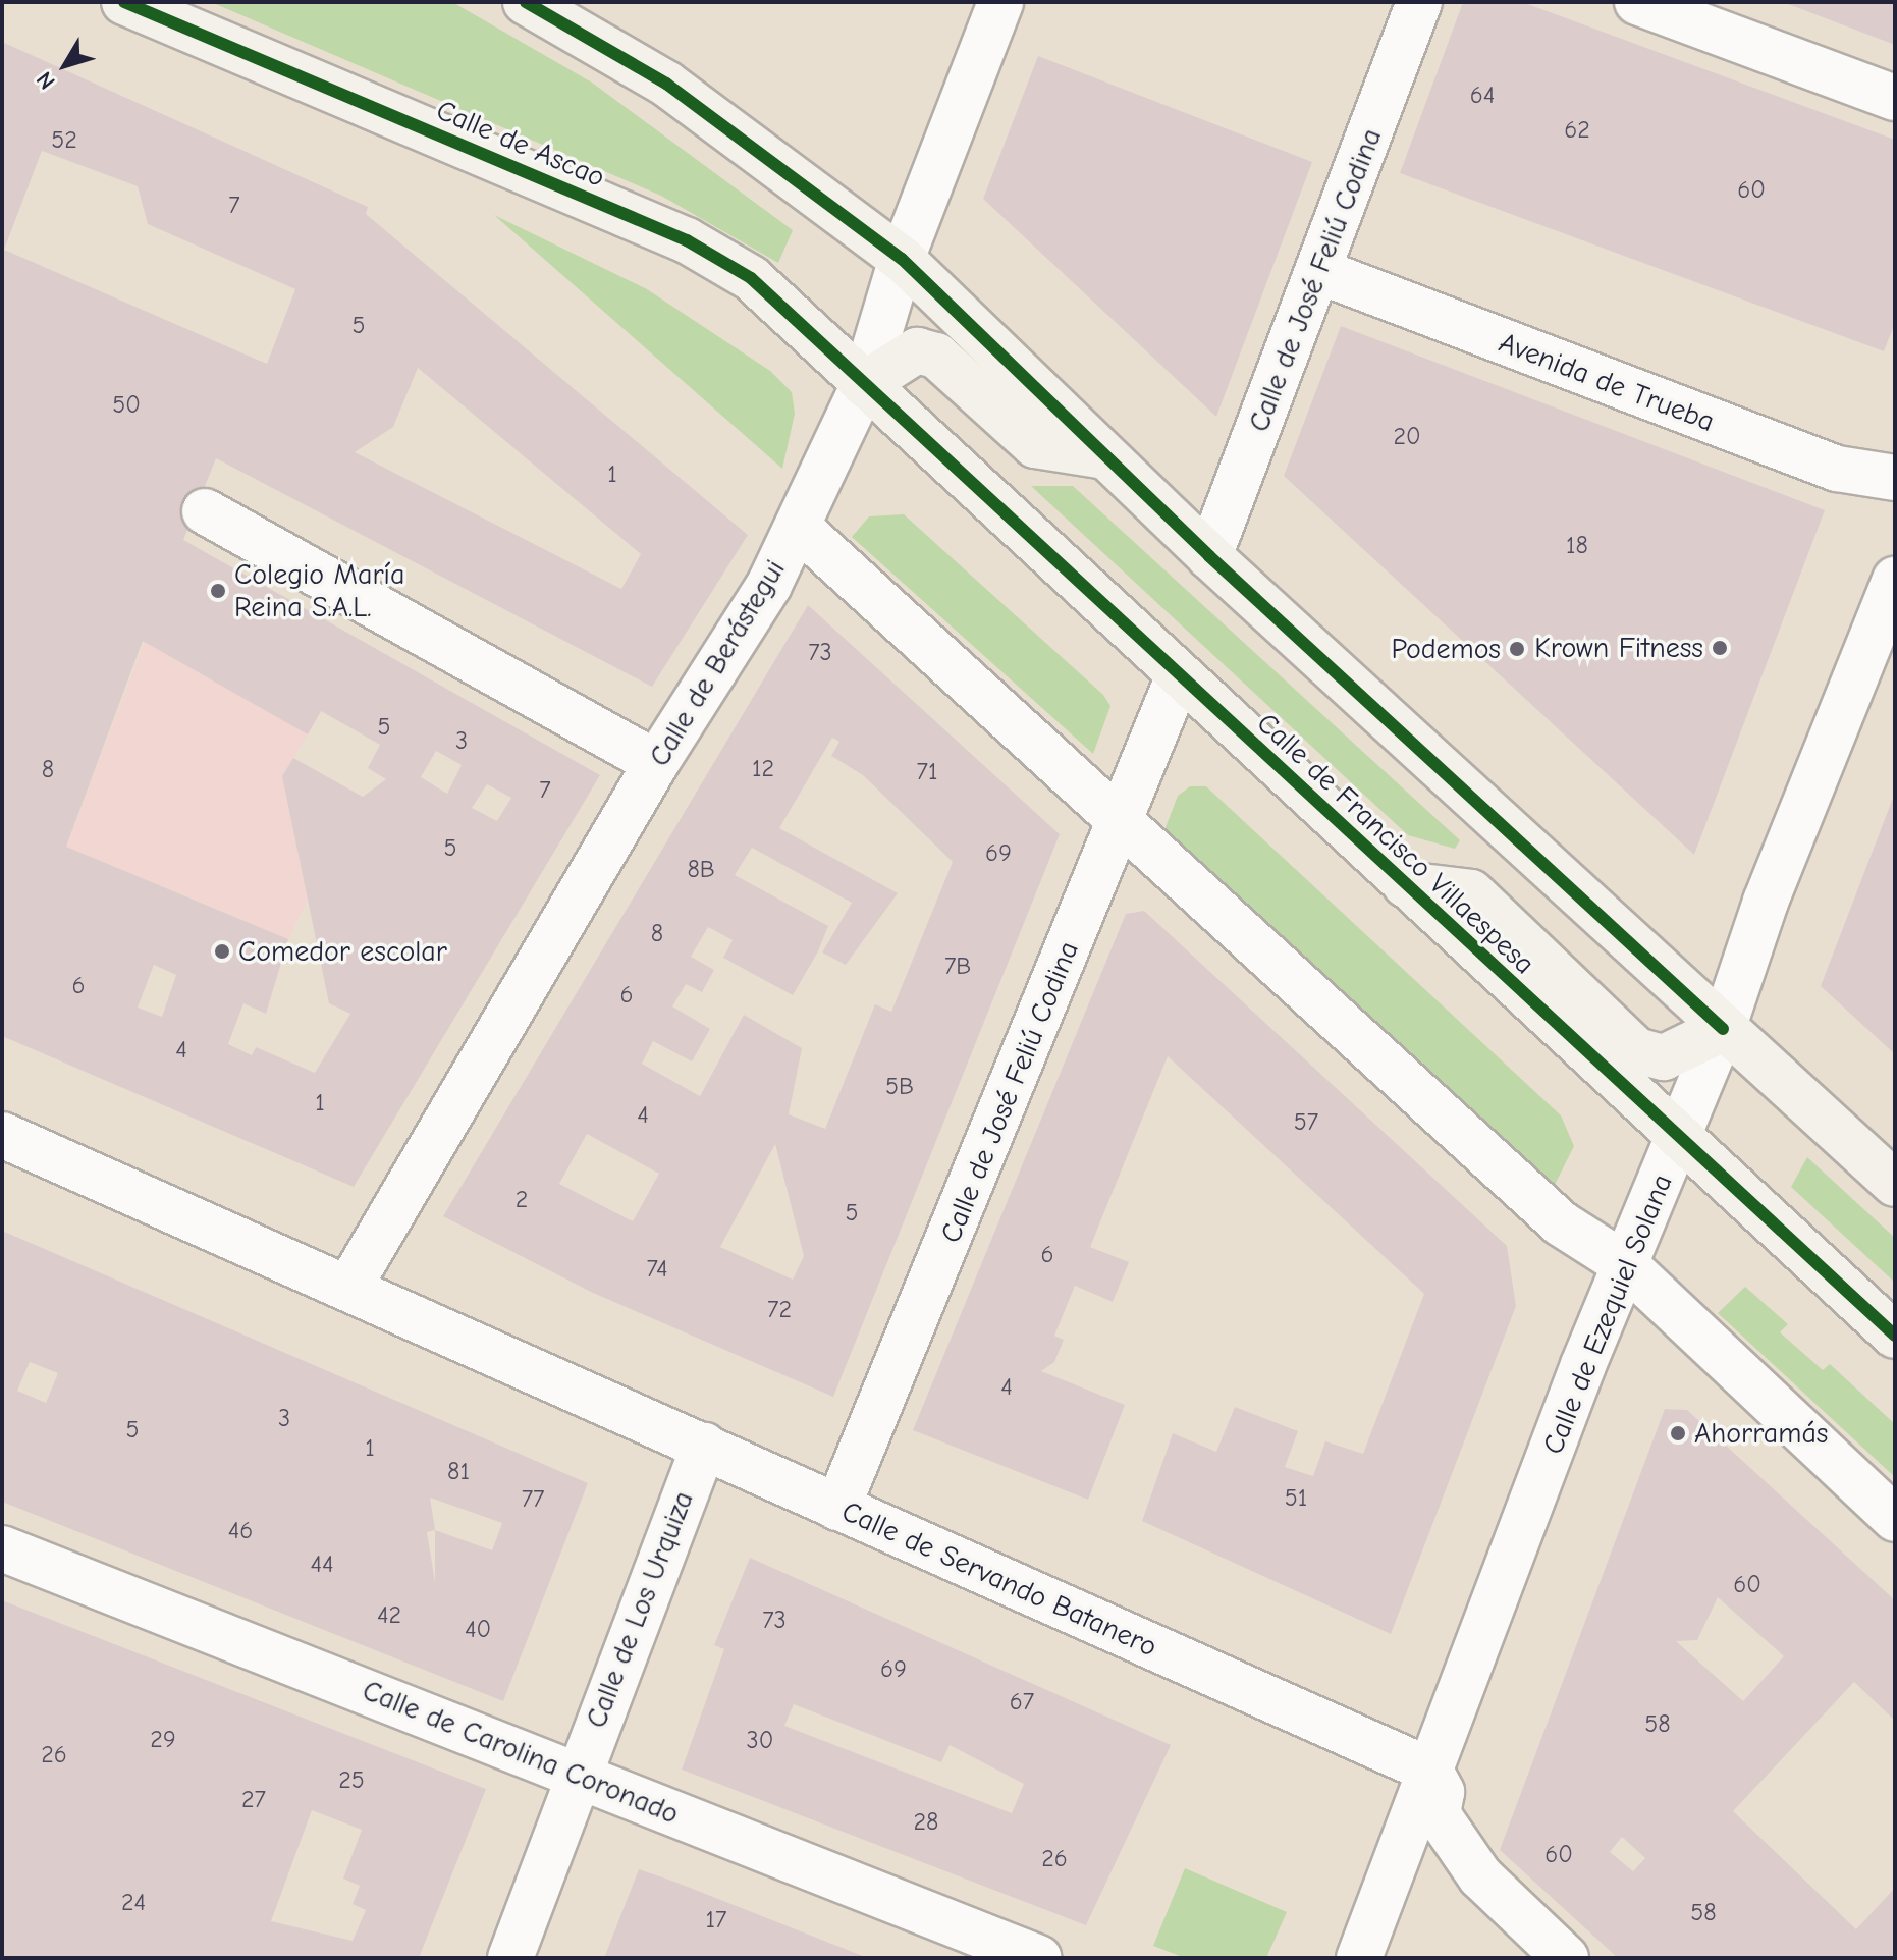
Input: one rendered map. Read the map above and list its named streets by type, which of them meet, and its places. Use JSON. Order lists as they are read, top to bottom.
{
  "streets": {
    "street": [
      "Calle de Ascao",
      "Calle de José Feliú Codina",
      "Avenida de Trueba",
      "Calle de Berástegui",
      "Calle de Francisco Villaespesa",
      "Calle de Ezequiel Solana",
      "Calle de Servando Batanero",
      "Calle de Los Urquiza",
      "Calle de Carolina Coronado"
    ]
  },
  "crossings": [
    ["Calle de Ascao", "Calle de Berástegui"],
    ["Calle de Ascao", "Calle de Francisco Villaespesa"],
    ["Calle de José Feliú Codina", "Avenida de Trueba"],
    ["Calle de José Feliú Codina", "Calle de Francisco Villaespesa"],
    ["Calle de José Feliú Codina", "Calle de Servando Batanero"],
    ["Calle de Berástegui", "Calle de Francisco Villaespesa"],
    ["Calle de Berástegui", "Calle de Servando Batanero"],
    ["Calle de Francisco Villaespesa", "Calle de Ezequiel Solana"],
    ["Calle de Ezequiel Solana", "Calle de Servando Batanero"],
    ["Calle de Servando Batanero", "Calle de Los Urquiza"],
    ["Calle de Los Urquiza", "Calle de Carolina Coronado"]
  ],
  "places": [
    "Colegio María Reina S.A.L.",
    "Krown Fitness",
    "Podemos",
    "Comedor escolar",
    "Ahorramás"
  ],
  "house_numbers": [
    "64",
    "62",
    "52",
    "60",
    "7",
    "5",
    "50",
    "20",
    "1",
    "18",
    "73",
    "5",
    "3",
    "12",
    "8",
    "71",
    "7",
    "5",
    "69",
    "8B",
    "8",
    "7B",
    "6",
    "6",
    "4",
    "5B",
    "1",
    "4",
    "57",
    "2",
    "5",
    "6",
    "74",
    "72",
    "4",
    "3",
    "5",
    "1",
    "81",
    "51",
    "77",
    "46",
    "44",
    "60",
    "42",
    "73",
    "40",
    "69",
    "67",
    "58",
    "29",
    "30",
    "26",
    "25",
    "27",
    "28",
    "60",
    "26",
    "24",
    "58",
    "17"
  ],
  "north": "bottom left"
}
